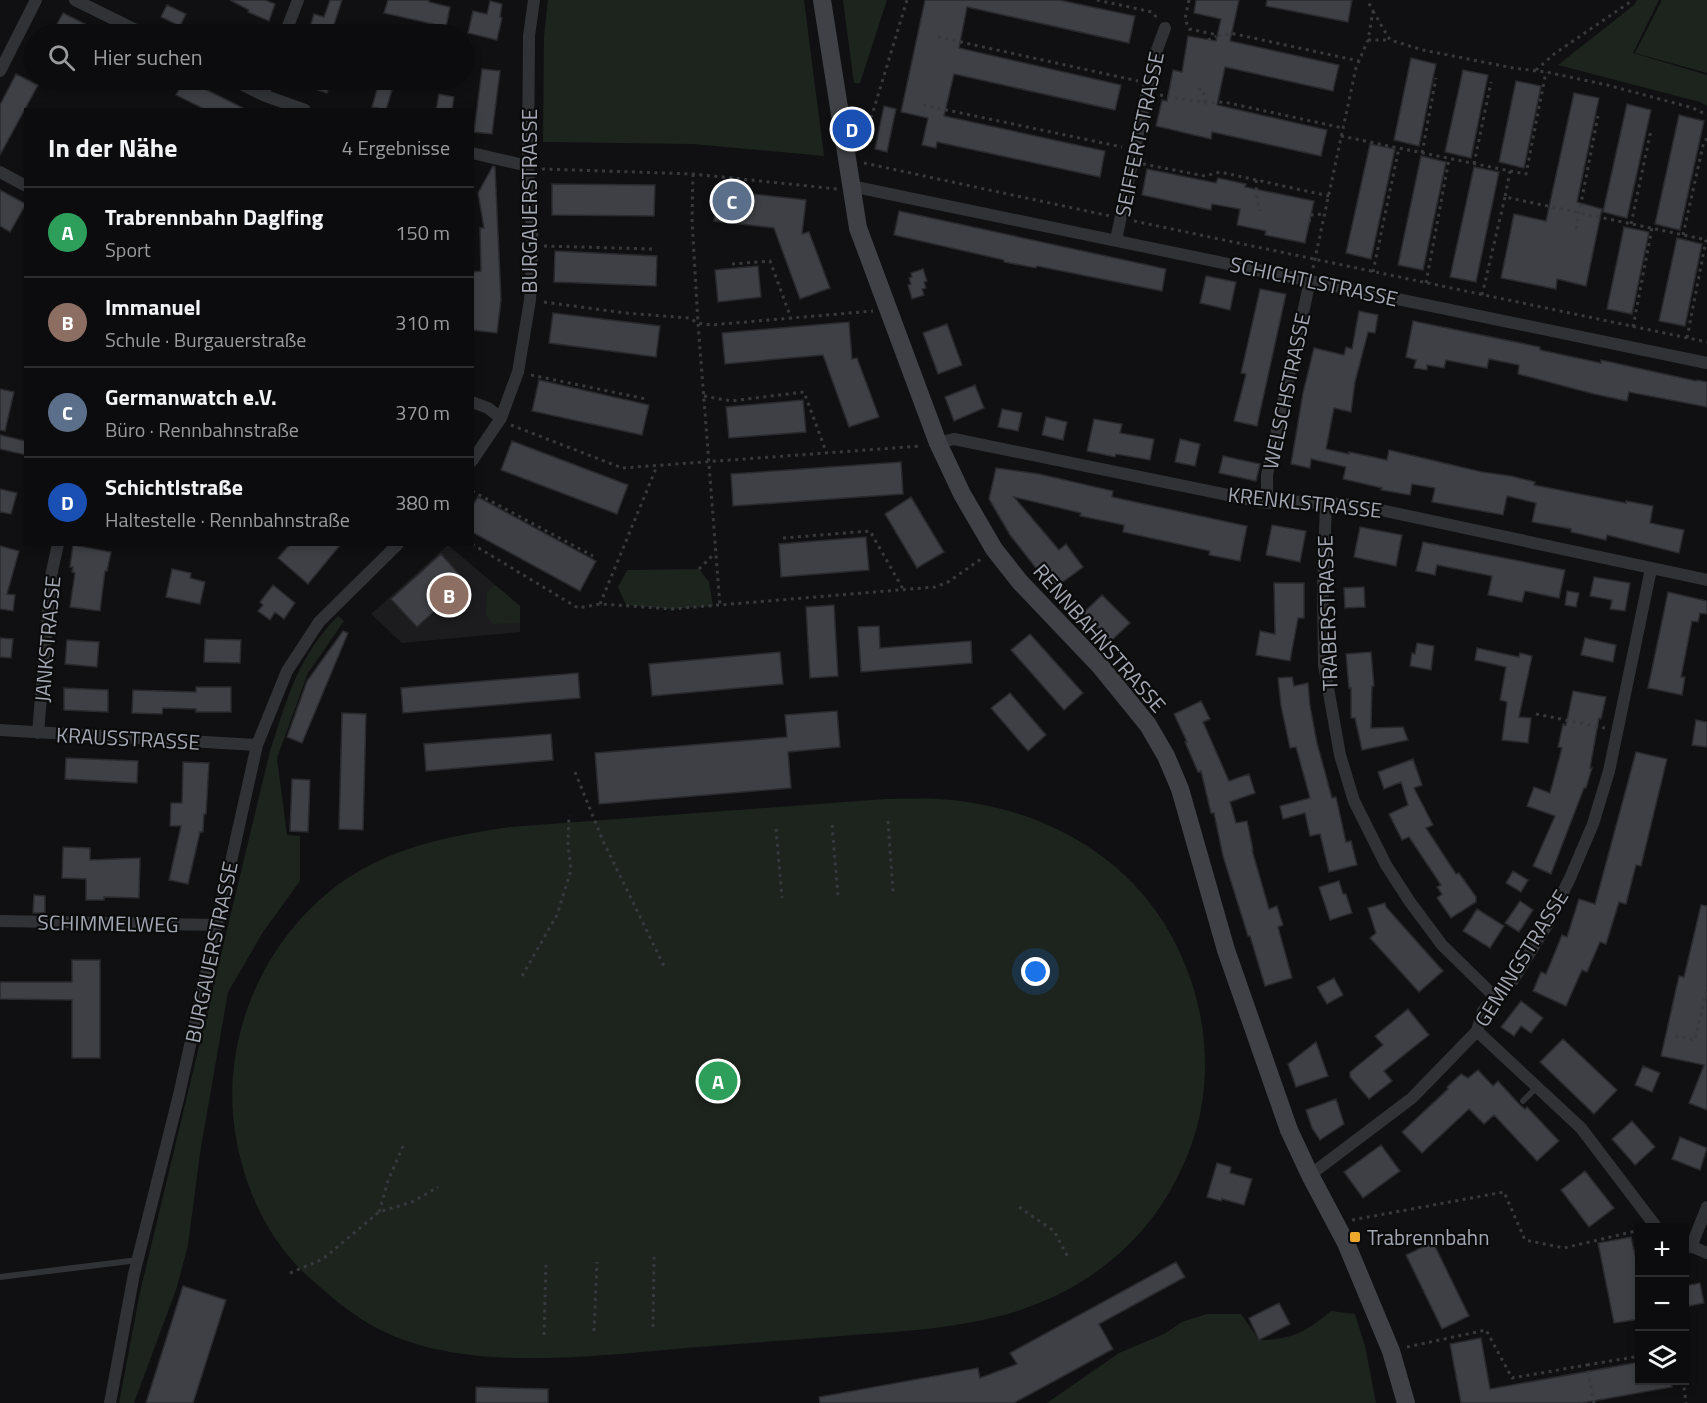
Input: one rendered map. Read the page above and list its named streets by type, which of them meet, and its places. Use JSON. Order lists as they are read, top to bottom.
{
  "streets": {
    "street": [
      "SEIFFERTSTRASSE",
      "BURGAUERSTRASSE",
      "SCHICHTLSTRASSE",
      "WELSCHSTRASSE",
      "KRENKLSTRASSE",
      "TRABERSTRASSE",
      "RENNBAHNSTRASSE",
      "JANKSTRASSE",
      "KRAUSSTRASSE",
      "SCHIMMELWEG",
      "GEMINGSTRASSE"
    ]
  },
  "crossings": [
    ["SEIFFERTSTRASSE", "SCHICHTLSTRASSE"],
    ["BURGAUERSTRASSE", "KRAUSSTRASSE"],
    ["BURGAUERSTRASSE", "SCHIMMELWEG"],
    ["SCHICHTLSTRASSE", "WELSCHSTRASSE"],
    ["SCHICHTLSTRASSE", "RENNBAHNSTRASSE"],
    ["WELSCHSTRASSE", "KRENKLSTRASSE"],
    ["KRENKLSTRASSE", "TRABERSTRASSE"],
    ["KRENKLSTRASSE", "RENNBAHNSTRASSE"],
    ["KRENKLSTRASSE", "GEMINGSTRASSE"],
    ["TRABERSTRASSE", "GEMINGSTRASSE"],
    ["RENNBAHNSTRASSE", "GEMINGSTRASSE"],
    ["JANKSTRASSE", "KRAUSSTRASSE"]
  ],
  "places": {
    "transit": ["Trabrennbahn"]
  },
  "page": {
    "search": "Hier suchen",
    "pins": [
      "D",
      "C",
      "B",
      "A"
    ],
    "heading": ["In der Nähe", "4 Ergebnisse"],
    "list": [
      {
        "mark": "A",
        "name": "Trabrennbahn Daglfing",
        "note": "Sport",
        "value": "150 m"
      },
      {
        "mark": "B",
        "name": "Immanuel",
        "note": "Schule · Burgauerstraße",
        "value": "310 m"
      },
      {
        "mark": "C",
        "name": "Germanwatch e.V.",
        "note": "Büro · Rennbahnstraße",
        "value": "370 m"
      },
      {
        "mark": "D",
        "name": "Schichtlstraße",
        "note": "Haltestelle · Rennbahnstraße",
        "value": "380 m"
      }
    ],
    "map_buttons": ["+", "−"]
  }
}
